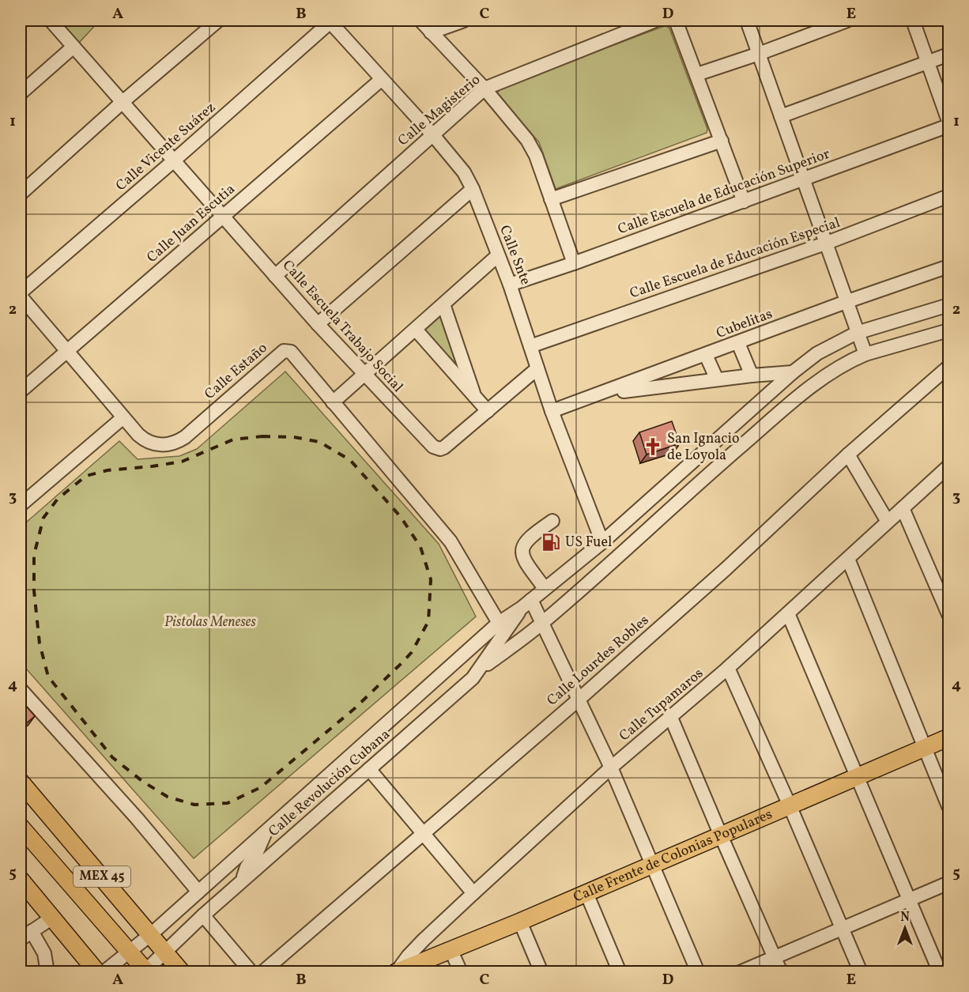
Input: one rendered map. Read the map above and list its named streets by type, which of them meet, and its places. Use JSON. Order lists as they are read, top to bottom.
{
  "streets": {
    "main road": ["Calle Frente de Colonias Populares", "MEX 45"],
    "street": [
      "Calle Magisterio",
      "Calle Vicente Suárez",
      "Calle Escuela de Educación Superior",
      "Calle Juan Escutia",
      "Calle Snte",
      "Calle Escuela de Educación Especial",
      "Cubelitas",
      "Calle Escuela Trabajo Social",
      "Calle Estaño",
      "Calle Lourdes Robles",
      "Calle Tupamaros",
      "Calle Revolución Cubana"
    ]
  },
  "crossings": [
    ["Calle Magisterio", "Calle Snte"],
    ["Calle Magisterio", "Calle Escuela Trabajo Social"],
    ["Calle Vicente Suárez", "Calle Snte"],
    ["Calle Vicente Suárez", "Calle Escuela Trabajo Social"],
    ["Calle Escuela de Educación Superior", "Calle Snte"],
    ["Calle Juan Escutia", "Calle Snte"],
    ["Calle Juan Escutia", "Calle Escuela Trabajo Social"],
    ["Calle Juan Escutia", "Calle Estaño"],
    ["Calle Snte", "Calle Escuela de Educación Especial"],
    ["Calle Snte", "Cubelitas"],
    ["Calle Snte", "Calle Revolución Cubana"],
    ["Calle Estaño", "Calle Revolución Cubana"],
    ["Calle Tupamaros", "Calle Frente de Colonias Populares"],
    ["Calle Revolución Cubana", "MEX 45"]
  ],
  "parks": ["Pistolas Meneses"],
  "places": {
    "church": ["San Ignacio de Loyola"],
    "fuel station": ["US Fuel"]
  },
  "north": "top",
  "grid": {
    "columns": [
      "A",
      "B",
      "C",
      "D",
      "E"
    ],
    "rows": [
      "1",
      "2",
      "3",
      "4",
      "5"
    ]
  }
}
